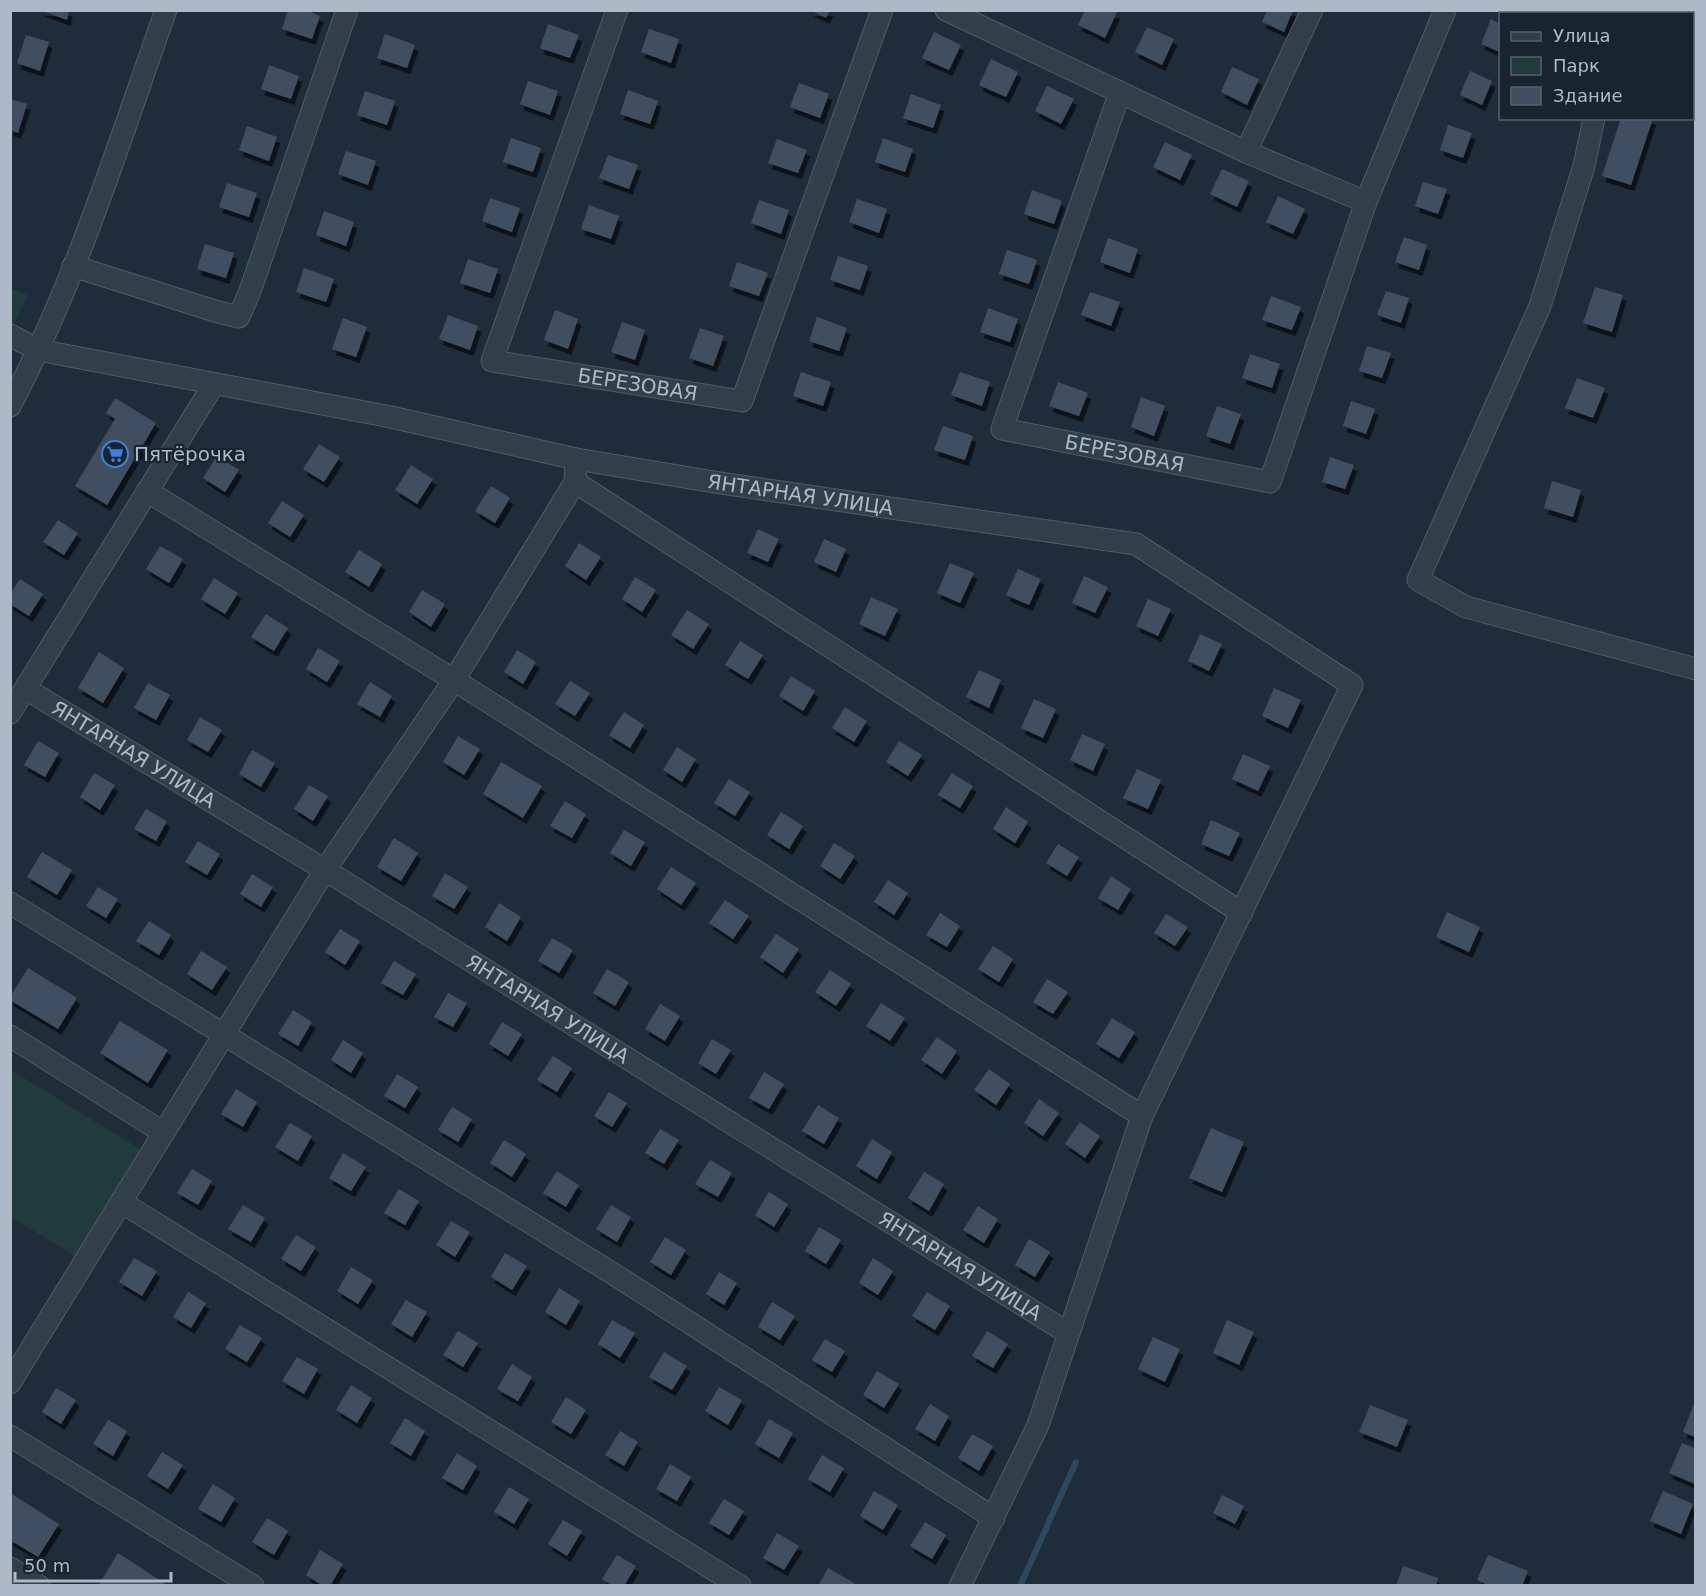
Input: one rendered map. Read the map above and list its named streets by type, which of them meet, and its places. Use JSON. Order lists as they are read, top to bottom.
{
  "streets": {
    "street": ["БЕРЕЗОВАЯ", "ЯНТАРНАЯ УЛИЦА"]
  },
  "places": {
    "supermarket": ["Пятёрочка"]
  },
  "legend": ["Улица", "Парк", "Здание"],
  "scale_bar": "50 m"
}
